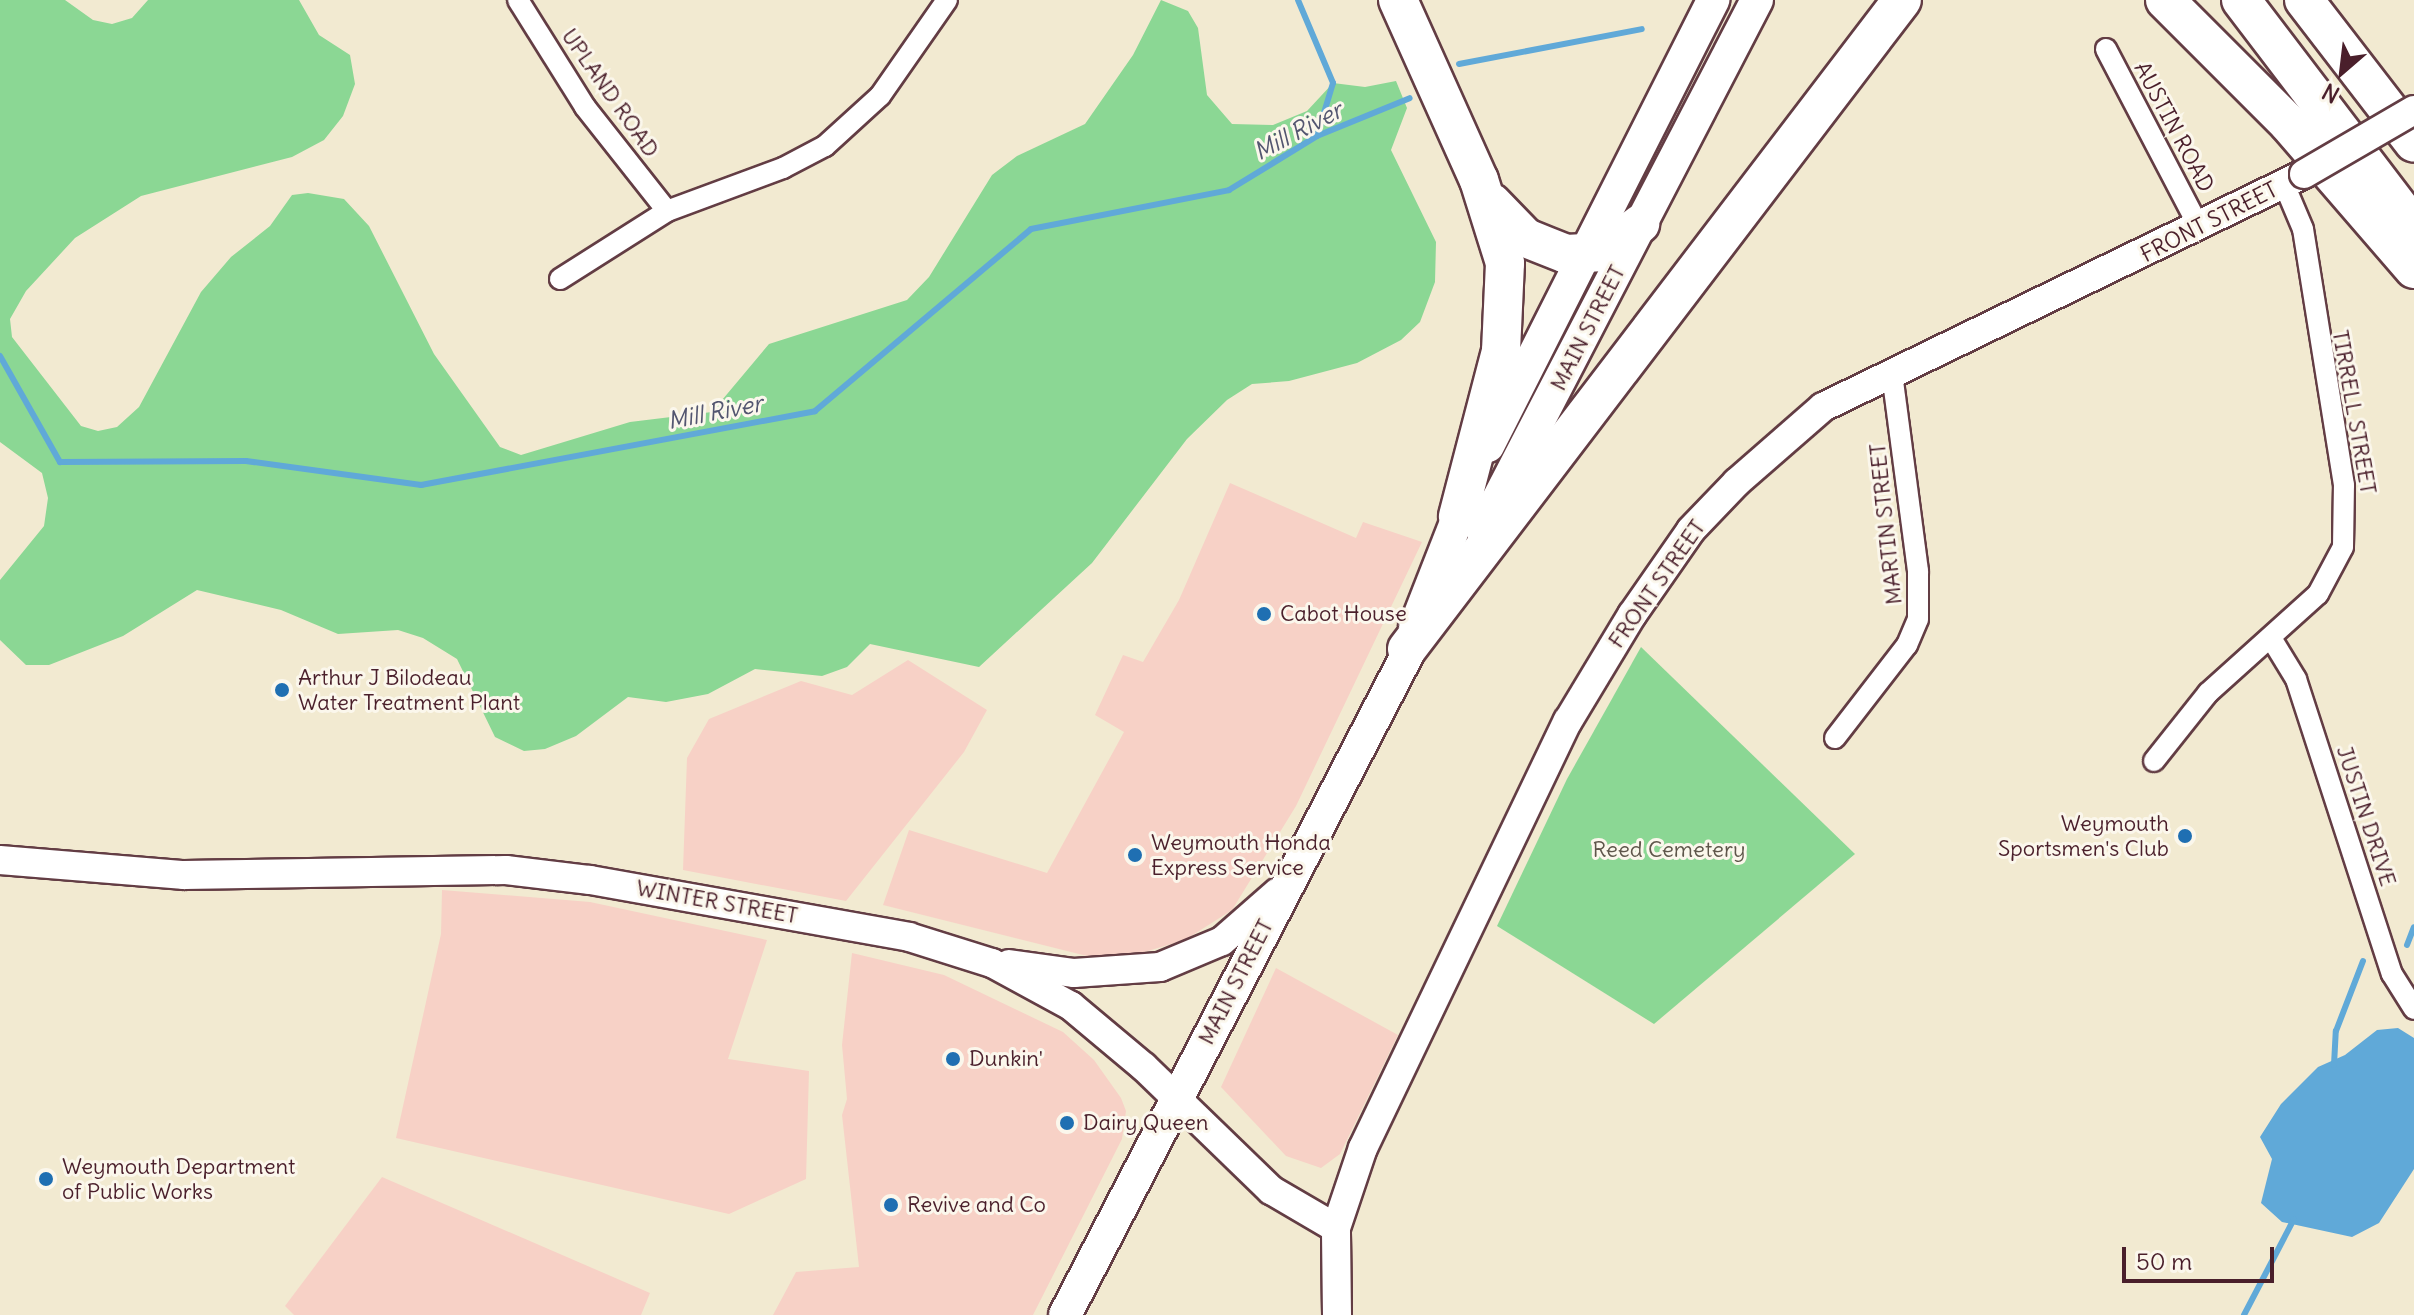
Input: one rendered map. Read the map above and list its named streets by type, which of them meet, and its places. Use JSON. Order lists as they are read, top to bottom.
{
  "streets": {
    "main road": ["MAIN STREET"],
    "street": [
      "UPLAND ROAD",
      "AUSTIN ROAD",
      "FRONT STREET",
      "TIRRELL STREET",
      "MARTIN STREET",
      "JUSTIN DRIVE",
      "WINTER STREET"
    ]
  },
  "crossings": [
    ["AUSTIN ROAD", "FRONT STREET"],
    ["FRONT STREET", "TIRRELL STREET"],
    ["FRONT STREET", "MARTIN STREET"],
    ["FRONT STREET", "WINTER STREET"],
    ["MAIN STREET", "WINTER STREET"],
    ["TIRRELL STREET", "JUSTIN DRIVE"]
  ],
  "water": ["Mill River"],
  "parks": ["Reed Cemetery"],
  "places": [
    "Cabot House",
    "Arthur J Bilodeau Water Treatment Plant",
    "Weymouth Sportsmen's Club",
    "Weymouth Honda Express Service",
    "Dunkin'",
    "Dairy Queen",
    "Weymouth Department of Public Works",
    "Revive and Co"
  ],
  "scale_bar": "50 m",
  "north": "bottom left"
}
